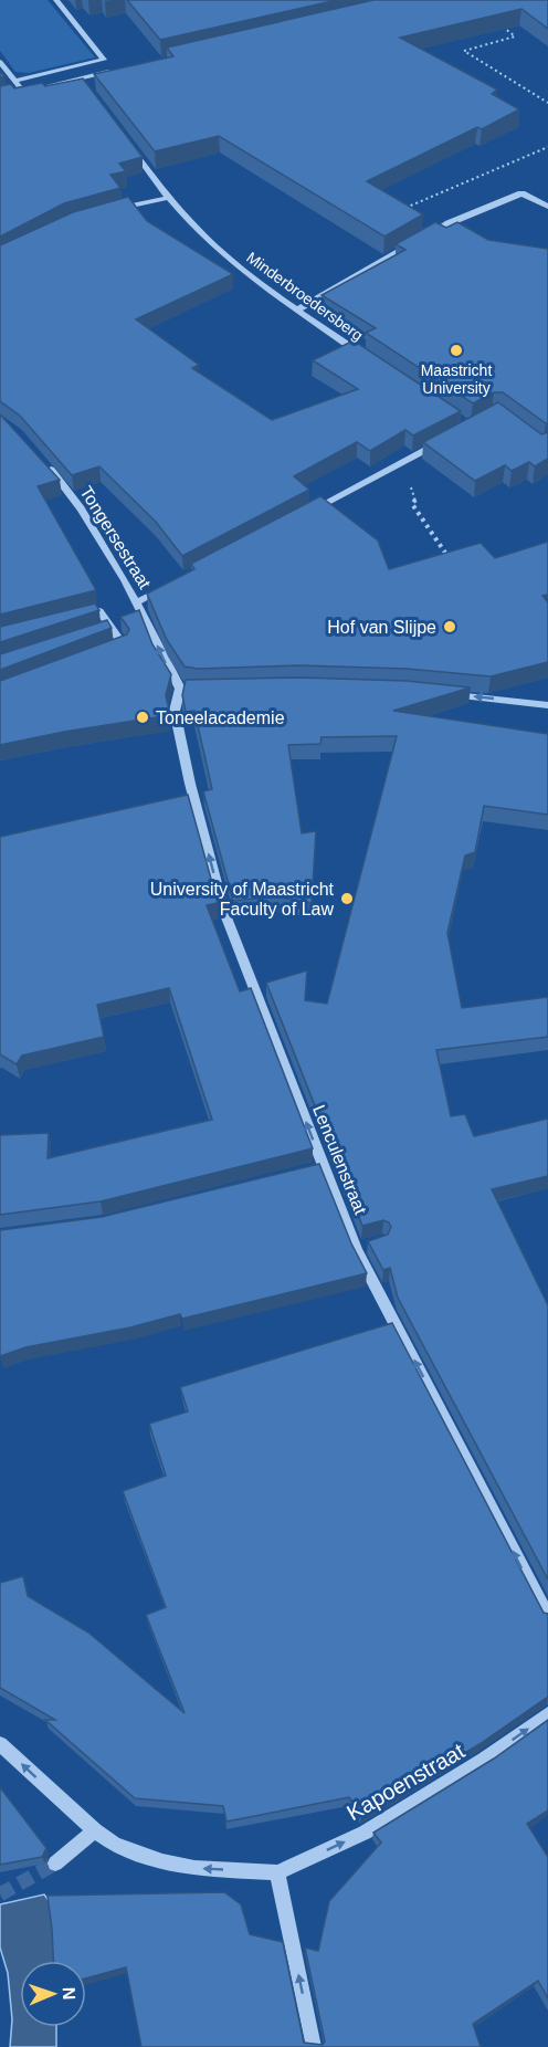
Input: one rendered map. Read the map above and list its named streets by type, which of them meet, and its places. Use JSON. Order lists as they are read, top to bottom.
{
  "streets": {
    "street": [
      "Minderbroedersberg",
      "Tongersestraat",
      "Lenculenstraat",
      "Kapoenstraat"
    ]
  },
  "crossings": [
    ["Tongersestraat", "Lenculenstraat"]
  ],
  "one_way": ["Lenculenstraat", "Kapoenstraat"],
  "places": [
    "Maastricht University",
    "Hof van Slijpe",
    "Toneelacademie",
    "University of Maastricht Faculty of Law"
  ],
  "north": "right"
}
